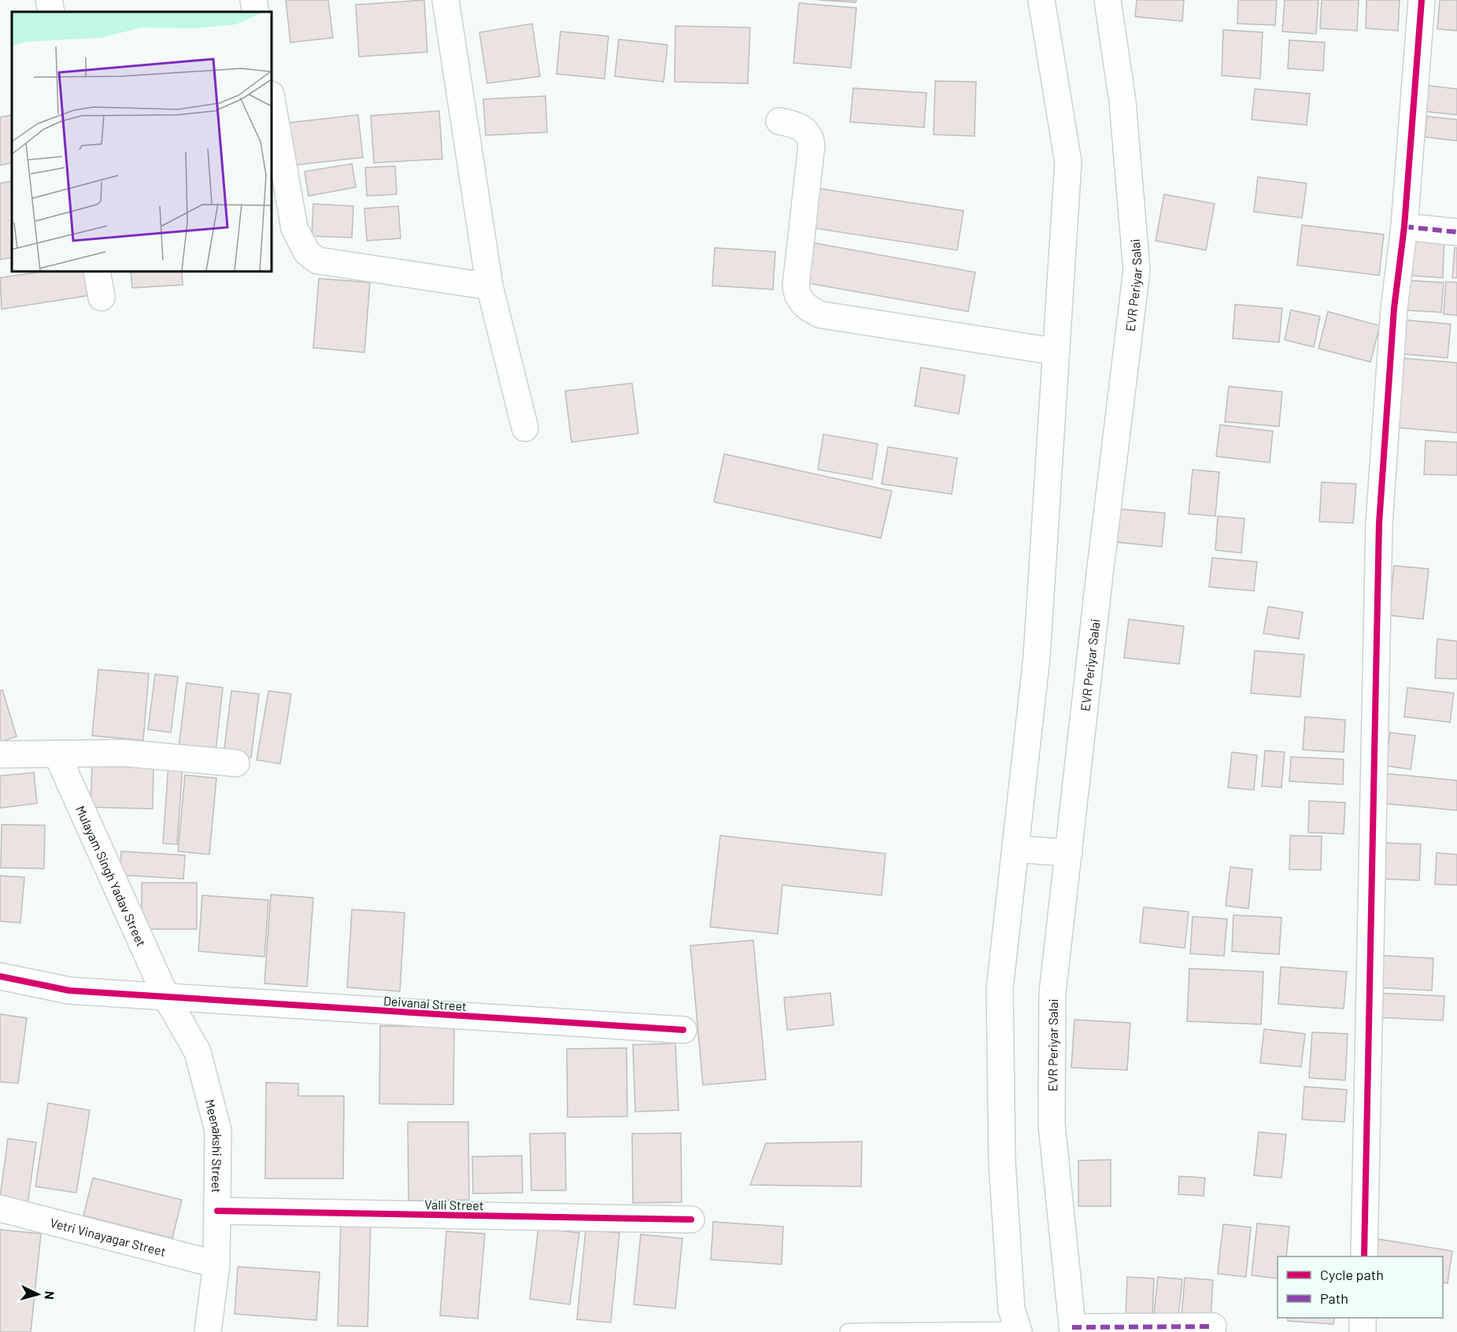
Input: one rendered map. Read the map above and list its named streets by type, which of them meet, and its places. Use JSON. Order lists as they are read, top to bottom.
{
  "streets": {
    "street": [
      "EVR Periyar Salai",
      "Mulayam Singh Yadav Street",
      "Deivanai Street",
      "Meenakshi Street",
      "Valli Street",
      "Vetri Vinayagar Street"
    ]
  },
  "crossings": [
    ["Mulayam Singh Yadav Street", "Deivanai Street"],
    ["Mulayam Singh Yadav Street", "Meenakshi Street"],
    ["Deivanai Street", "Meenakshi Street"],
    ["Meenakshi Street", "Valli Street"],
    ["Meenakshi Street", "Vetri Vinayagar Street"]
  ],
  "legend": ["Cycle path", "Path"],
  "north": "right"
}
